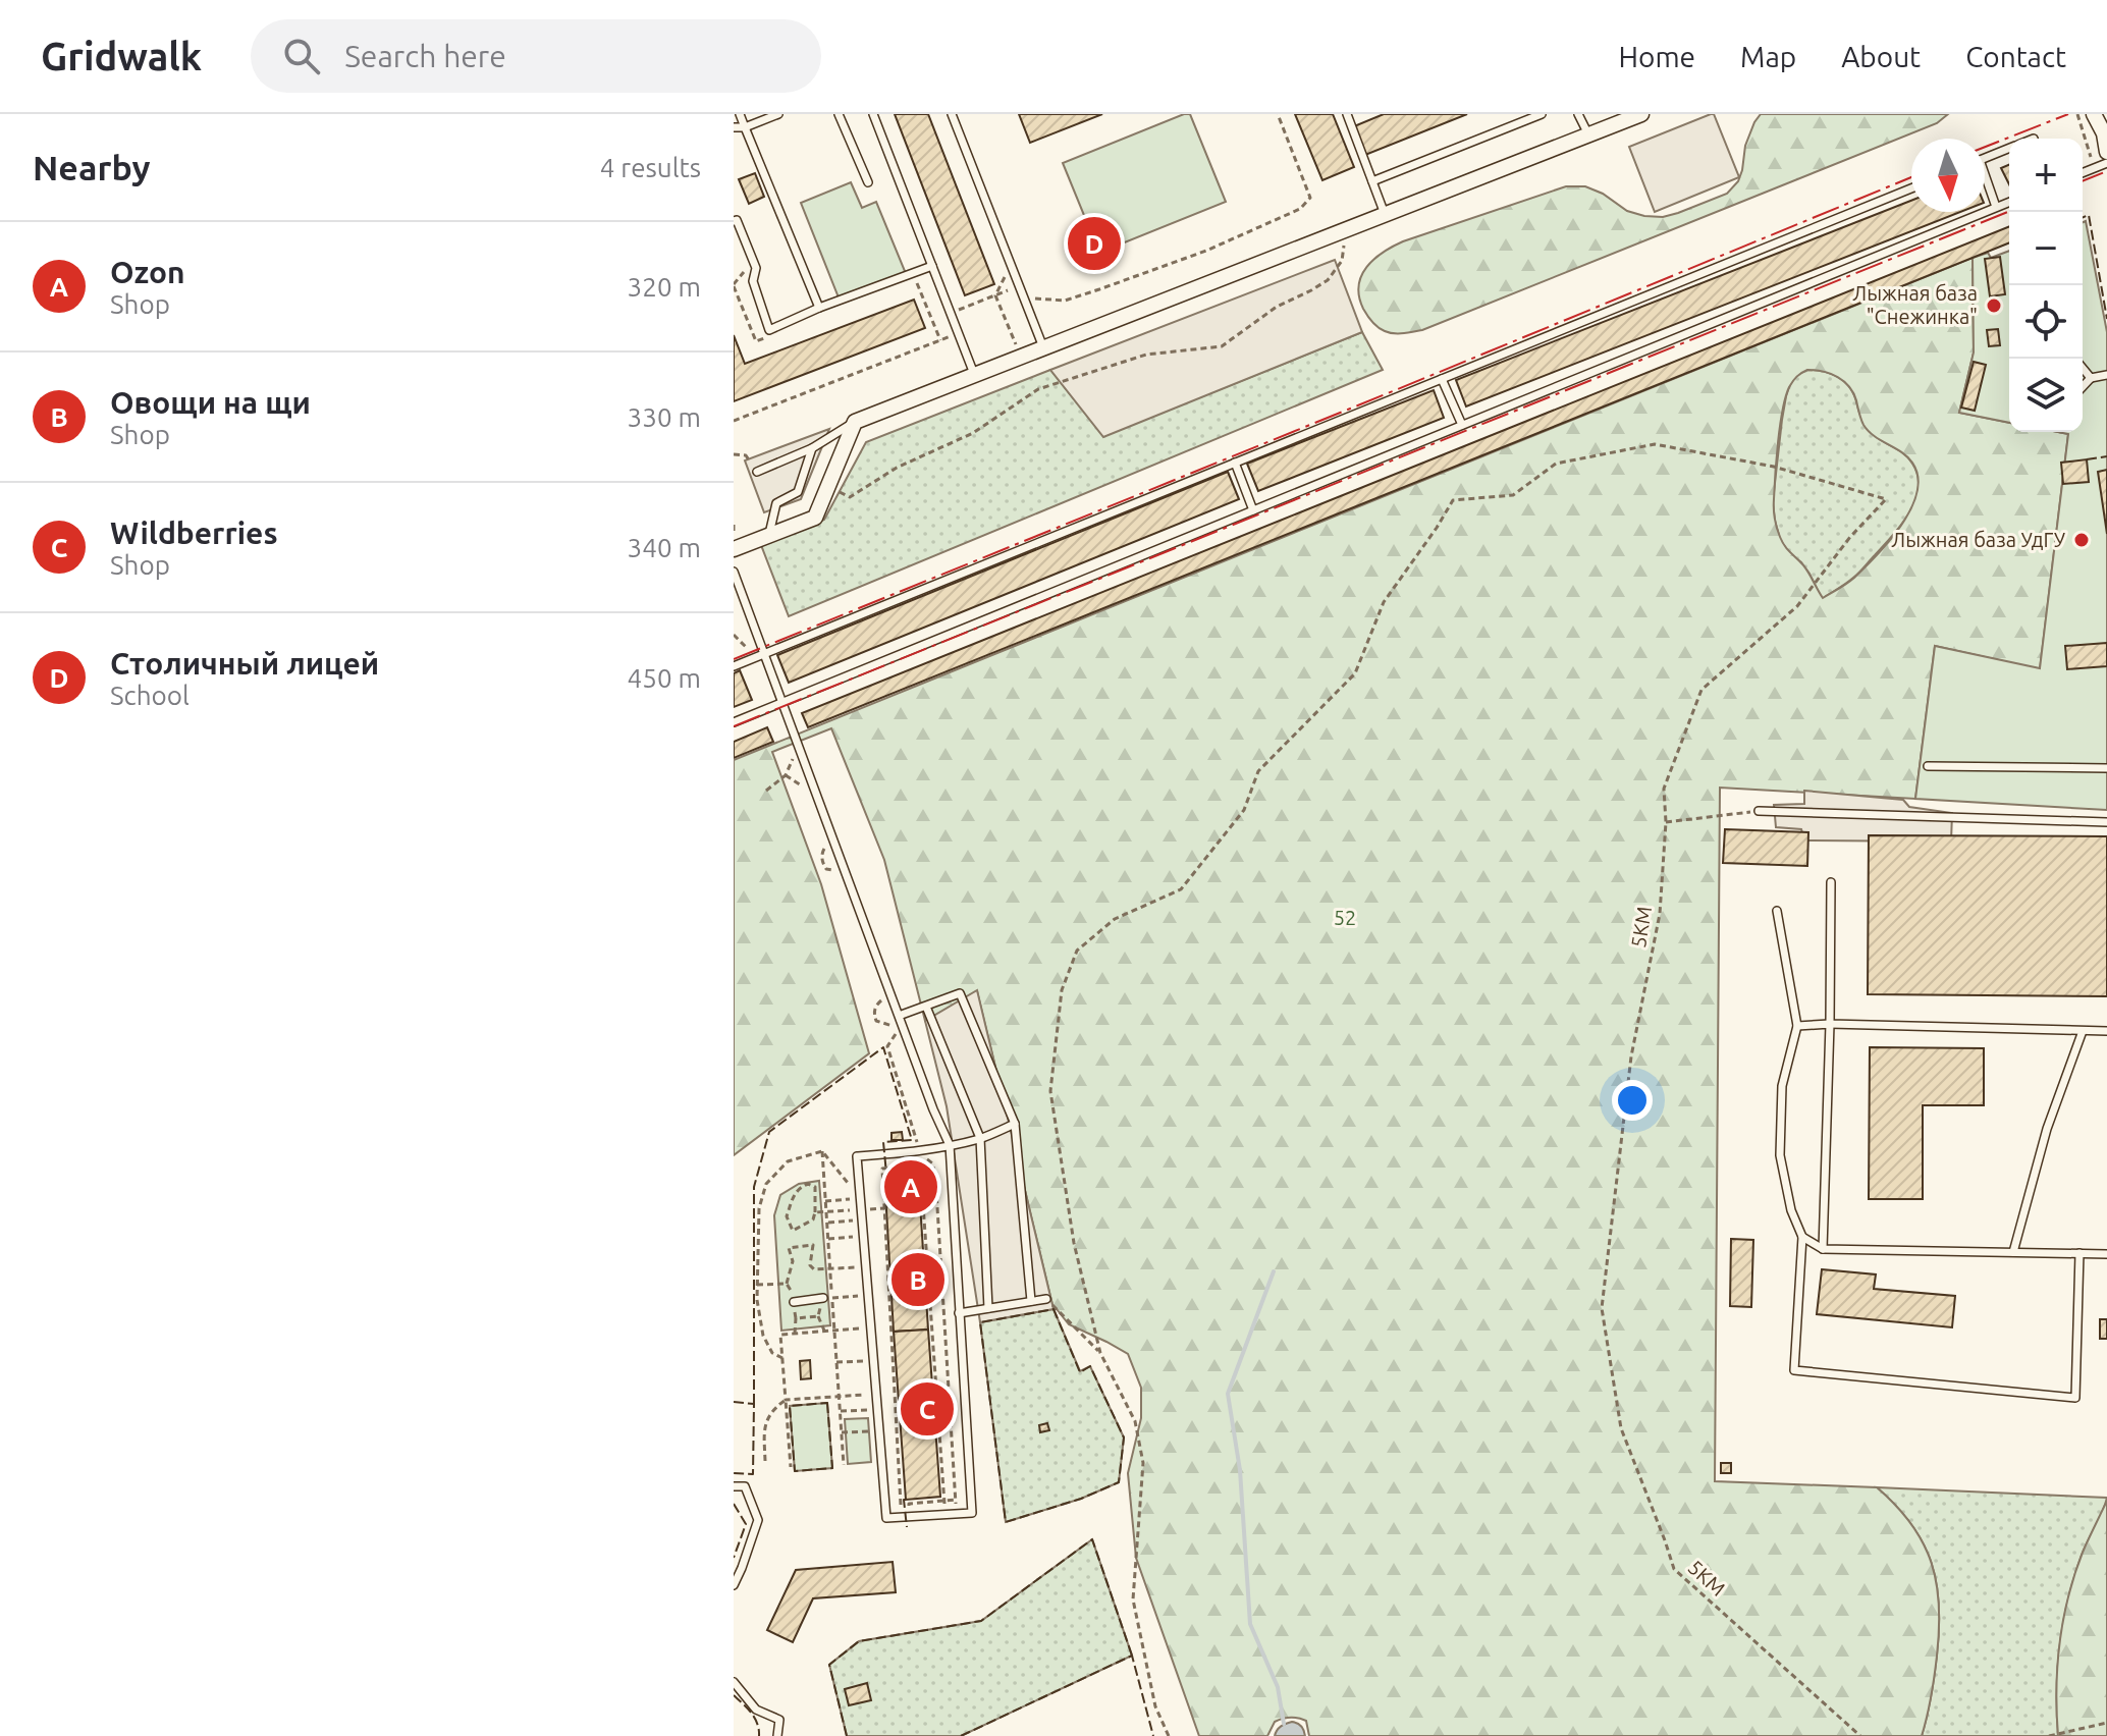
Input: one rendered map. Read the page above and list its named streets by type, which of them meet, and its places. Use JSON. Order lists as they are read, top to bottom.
{
  "streets": {
    "path": ["5KM"]
  },
  "parks": ["52"],
  "places": ["Лыжная база \"Снежинка\"", "Лыжная база УдГУ"],
  "north": "bottom",
  "page": {
    "header": "Gridwalk",
    "search": "Search here",
    "nav": [
      "Home",
      "Map",
      "About",
      "Contact"
    ],
    "heading": ["Nearby", "4 results"],
    "map_buttons": ["+", "−"],
    "pins": [
      "D",
      "A",
      "B",
      "C"
    ],
    "list": [
      {
        "mark": "A",
        "name": "Ozon",
        "note": "Shop",
        "value": "320 m"
      },
      {
        "mark": "B",
        "name": "Овощи на щи",
        "note": "Shop",
        "value": "330 m"
      },
      {
        "mark": "C",
        "name": "Wildberries",
        "note": "Shop",
        "value": "340 m"
      },
      {
        "mark": "D",
        "name": "Столичный лицей",
        "note": "School",
        "value": "450 m"
      }
    ]
  }
}
